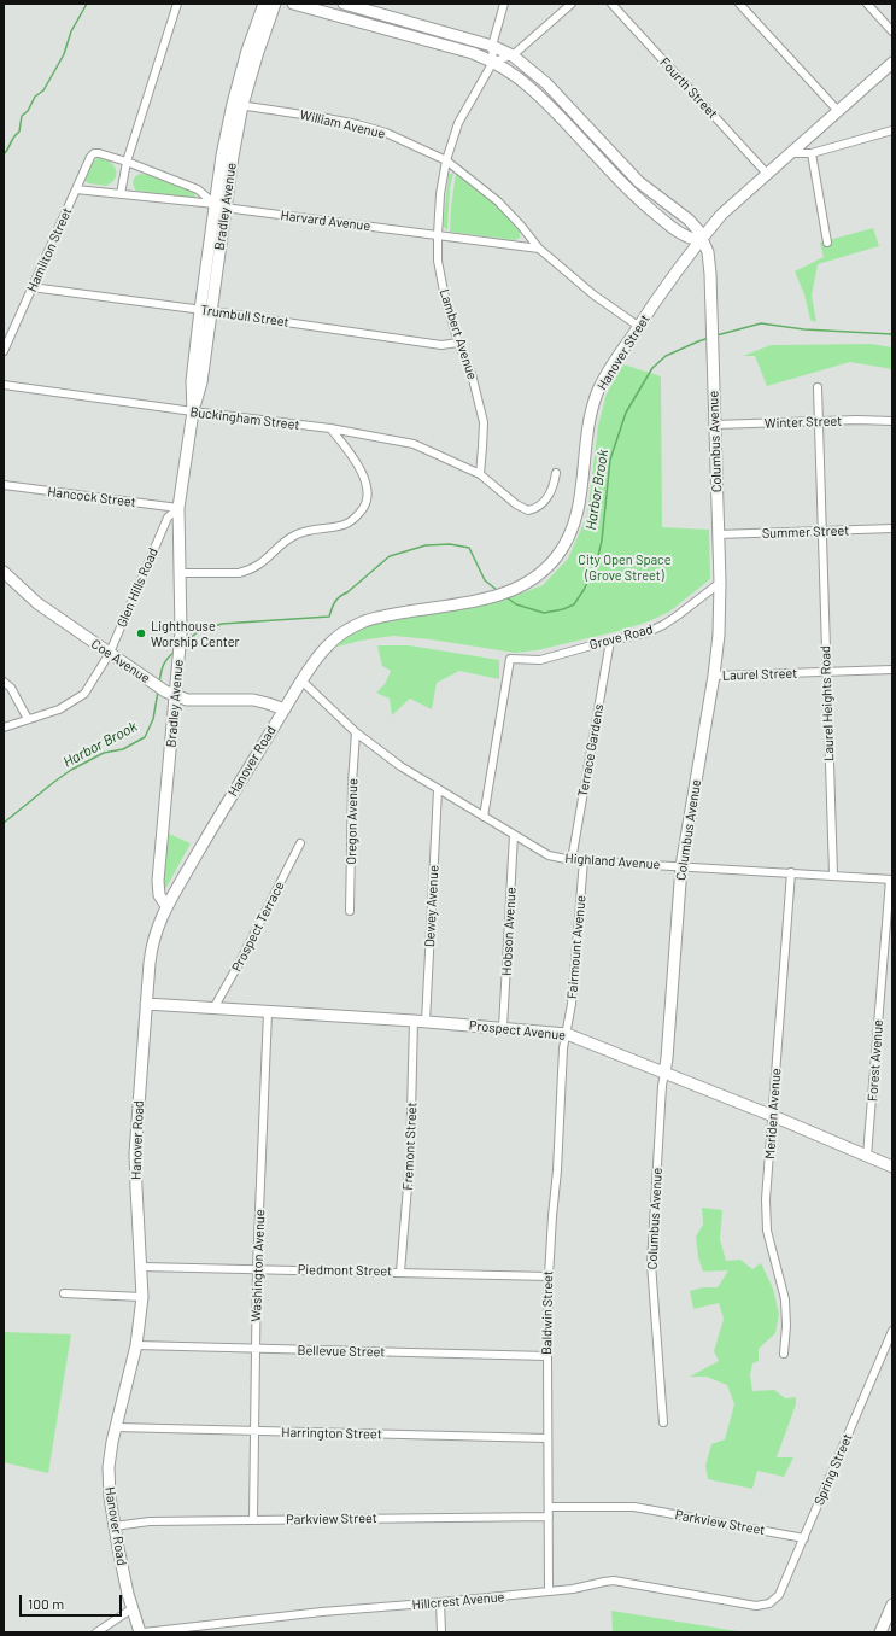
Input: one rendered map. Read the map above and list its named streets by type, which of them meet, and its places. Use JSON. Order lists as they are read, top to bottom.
{
  "streets": {
    "street": [
      "Fourth Street",
      "William Avenue",
      "Bradley Avenue",
      "Harvard Avenue",
      "Hamilton Street",
      "Trumbull Street",
      "Lambert Avenue",
      "Hanover Street",
      "Buckingham Street",
      "Winter Street",
      "Columbus Avenue",
      "Hancock Street",
      "Summer Street",
      "Glen Hills Road",
      "Grove Road",
      "Coe Avenue",
      "Laurel Street",
      "Laurel Heights Road",
      "Terrace Gardens",
      "Hanover Road",
      "Oregon Avenue",
      "Highland Avenue",
      "Dewey Avenue",
      "Prospect Terrace",
      "Hobson Avenue",
      "Fairmount Avenue",
      "Prospect Avenue",
      "Forest Avenue",
      "Meriden Avenue",
      "Fremont Street",
      "Washington Avenue",
      "Piedmont Street",
      "Baldwin Street",
      "Bellevue Street",
      "Harrington Street",
      "Spring Street",
      "Parkview Street",
      "Hillcrest Avenue"
    ]
  },
  "crossings": [
    ["Fourth Street", "Hanover Street"],
    ["William Avenue", "Bradley Avenue"],
    ["William Avenue", "Harvard Avenue"],
    ["William Avenue", "Lambert Avenue"],
    ["William Avenue", "Hanover Street"],
    ["Bradley Avenue", "Harvard Avenue"],
    ["Bradley Avenue", "Trumbull Street"],
    ["Bradley Avenue", "Buckingham Street"],
    ["Bradley Avenue", "Hancock Street"],
    ["Bradley Avenue", "Glen Hills Road"],
    ["Bradley Avenue", "Coe Avenue"],
    ["Bradley Avenue", "Hanover Road"],
    ["Harvard Avenue", "Hamilton Street"],
    ["Harvard Avenue", "Lambert Avenue"],
    ["Hamilton Street", "Trumbull Street"],
    ["Trumbull Street", "Lambert Avenue"],
    ["Lambert Avenue", "Buckingham Street"],
    ["Hanover Street", "Columbus Avenue"],
    ["Hanover Street", "Hanover Road"],
    ["Hanover Street", "Highland Avenue"],
    ["Winter Street", "Columbus Avenue"],
    ["Winter Street", "Laurel Heights Road"],
    ["Columbus Avenue", "Summer Street"],
    ["Columbus Avenue", "Grove Road"],
    ["Columbus Avenue", "Laurel Street"],
    ["Columbus Avenue", "Highland Avenue"],
    ["Columbus Avenue", "Prospect Avenue"],
    ["Hancock Street", "Glen Hills Road"],
    ["Summer Street", "Laurel Heights Road"],
    ["Glen Hills Road", "Coe Avenue"],
    ["Grove Road", "Terrace Gardens"],
    ["Grove Road", "Highland Avenue"],
    ["Coe Avenue", "Hanover Road"],
    ["Laurel Street", "Laurel Heights Road"],
    ["Laurel Heights Road", "Highland Avenue"],
    ["Terrace Gardens", "Highland Avenue"],
    ["Hanover Road", "Highland Avenue"],
    ["Hanover Road", "Prospect Avenue"],
    ["Hanover Road", "Piedmont Street"],
    ["Hanover Road", "Bellevue Street"],
    ["Hanover Road", "Harrington Street"],
    ["Hanover Road", "Parkview Street"],
    ["Oregon Avenue", "Highland Avenue"],
    ["Highland Avenue", "Dewey Avenue"],
    ["Highland Avenue", "Hobson Avenue"],
    ["Highland Avenue", "Fairmount Avenue"],
    ["Highland Avenue", "Forest Avenue"],
    ["Highland Avenue", "Meriden Avenue"],
    ["Dewey Avenue", "Prospect Avenue"],
    ["Dewey Avenue", "Fremont Street"],
    ["Prospect Terrace", "Prospect Avenue"],
    ["Hobson Avenue", "Prospect Avenue"],
    ["Fairmount Avenue", "Prospect Avenue"],
    ["Fairmount Avenue", "Baldwin Street"],
    ["Prospect Avenue", "Forest Avenue"],
    ["Prospect Avenue", "Meriden Avenue"],
    ["Prospect Avenue", "Fremont Street"],
    ["Prospect Avenue", "Washington Avenue"],
    ["Prospect Avenue", "Baldwin Street"],
    ["Fremont Street", "Piedmont Street"],
    ["Washington Avenue", "Piedmont Street"],
    ["Washington Avenue", "Bellevue Street"],
    ["Washington Avenue", "Harrington Street"],
    ["Washington Avenue", "Parkview Street"],
    ["Piedmont Street", "Baldwin Street"],
    ["Baldwin Street", "Bellevue Street"],
    ["Baldwin Street", "Harrington Street"],
    ["Baldwin Street", "Parkview Street"],
    ["Baldwin Street", "Hillcrest Avenue"],
    ["Spring Street", "Parkview Street"],
    ["Spring Street", "Hillcrest Avenue"]
  ],
  "water": ["Harbor Brook"],
  "parks": ["City Open Space (Grove Street)"],
  "places": ["Lighthouse Worship Center"],
  "scale_bar": "100 m"
}
